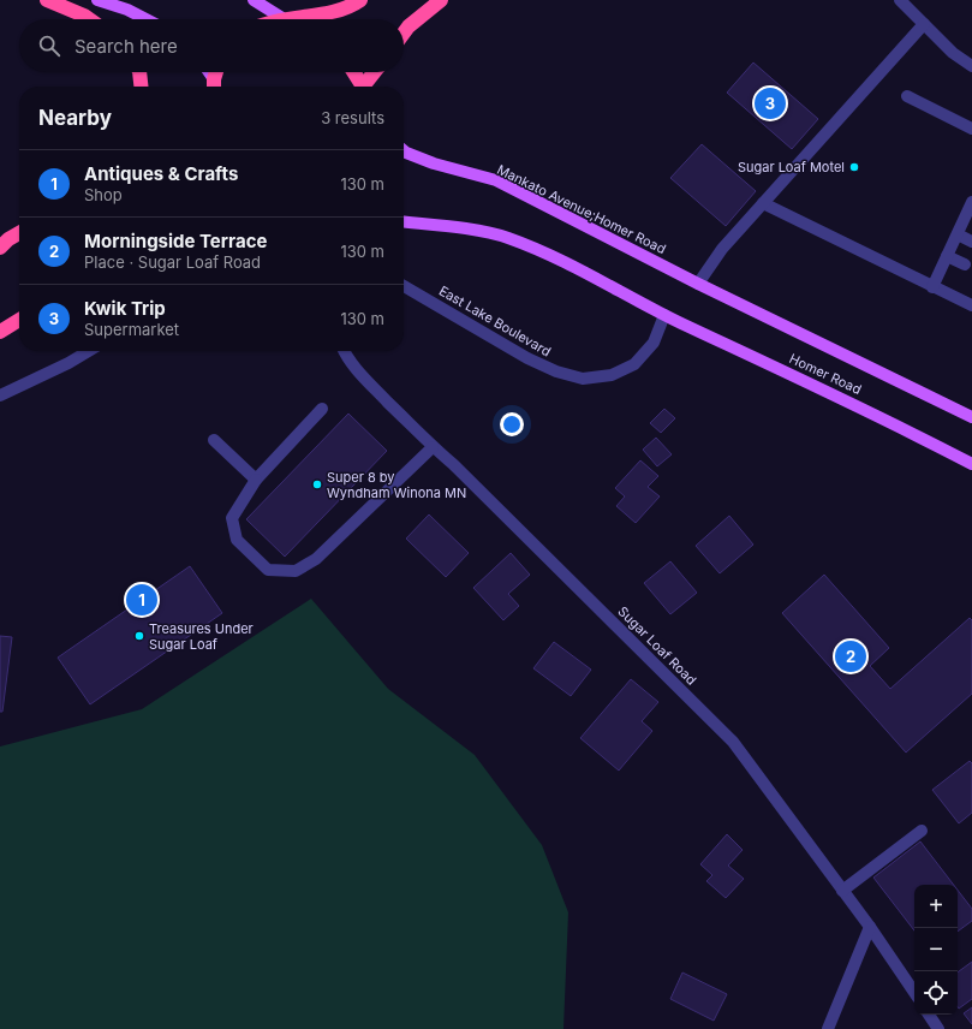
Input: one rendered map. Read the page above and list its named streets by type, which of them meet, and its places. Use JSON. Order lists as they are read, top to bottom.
{
  "streets": {
    "main road": ["Mankato Avenue;Homer Road", "Homer Road"],
    "street": ["East Lake Boulevard", "Sugar Loaf Road"]
  },
  "crossings": [
    ["Mankato Avenue;Homer Road", "Homer Road"],
    ["East Lake Boulevard", "Homer Road"]
  ],
  "places": ["Sugar Loaf Motel", "Super 8 by Wyndham Winona MN", "Treasures Under Sugar Loaf"],
  "page": {
    "search": "Search here",
    "pins": ["3", "1", "2"],
    "heading": ["Nearby", "3 results"],
    "list": [
      {
        "mark": "1",
        "name": "Antiques & Crafts",
        "note": "Shop",
        "value": "130 m"
      },
      {
        "mark": "2",
        "name": "Morningside Terrace",
        "note": "Place · Sugar Loaf Road",
        "value": "130 m"
      },
      {
        "mark": "3",
        "name": "Kwik Trip",
        "note": "Supermarket",
        "value": "130 m"
      }
    ],
    "map_buttons": ["+", "−"]
  }
}
